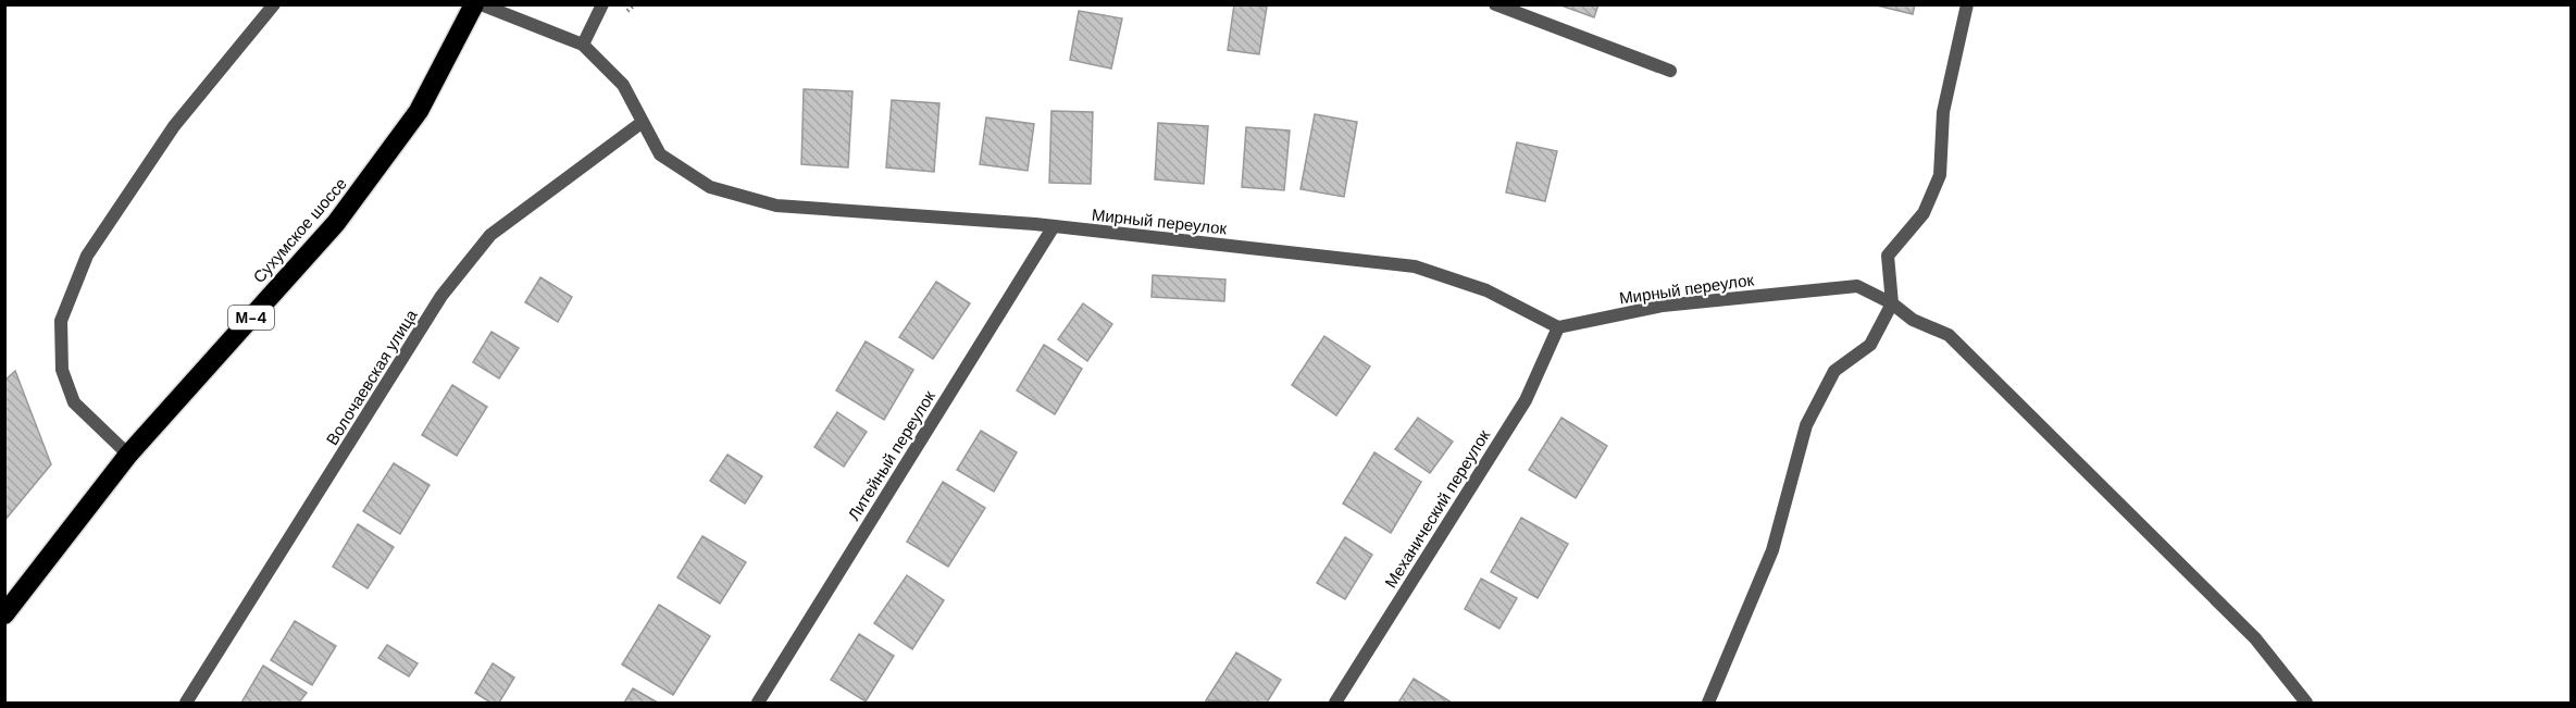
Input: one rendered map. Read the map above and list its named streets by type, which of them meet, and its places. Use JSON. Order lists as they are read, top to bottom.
{
  "streets": {
    "highway": ["Сухумское шоссе", "М-4"],
    "street": [
      "Мирный переулок",
      "Волочаевская улица",
      "Литейный переулок",
      "Механический переулок"
    ]
  },
  "crossings": [
    ["Мирный переулок", "Волочаевская улица"],
    ["Мирный переулок", "Литейный переулок"],
    ["Мирный переулок", "Механический переулок"]
  ]
}
